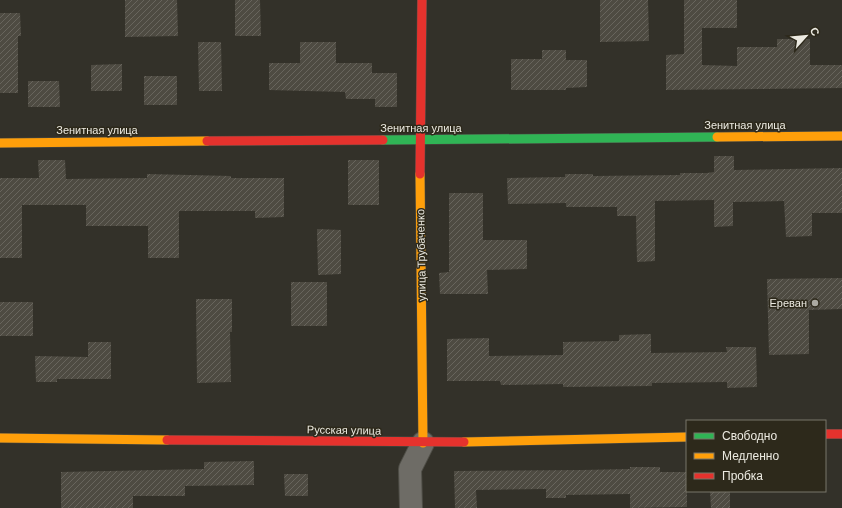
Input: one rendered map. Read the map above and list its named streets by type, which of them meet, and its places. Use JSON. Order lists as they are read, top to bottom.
{
  "streets": {
    "street": ["Зенитная улица", "улица Трубаченко", "Русская улица"]
  },
  "crossings": [
    ["Зенитная улица", "улица Трубаченко"],
    ["улица Трубаченко", "Русская улица"]
  ],
  "places": ["Ереван"],
  "legend": ["Свободно", "Медленно", "Пробка"],
  "north": "top right"
}
